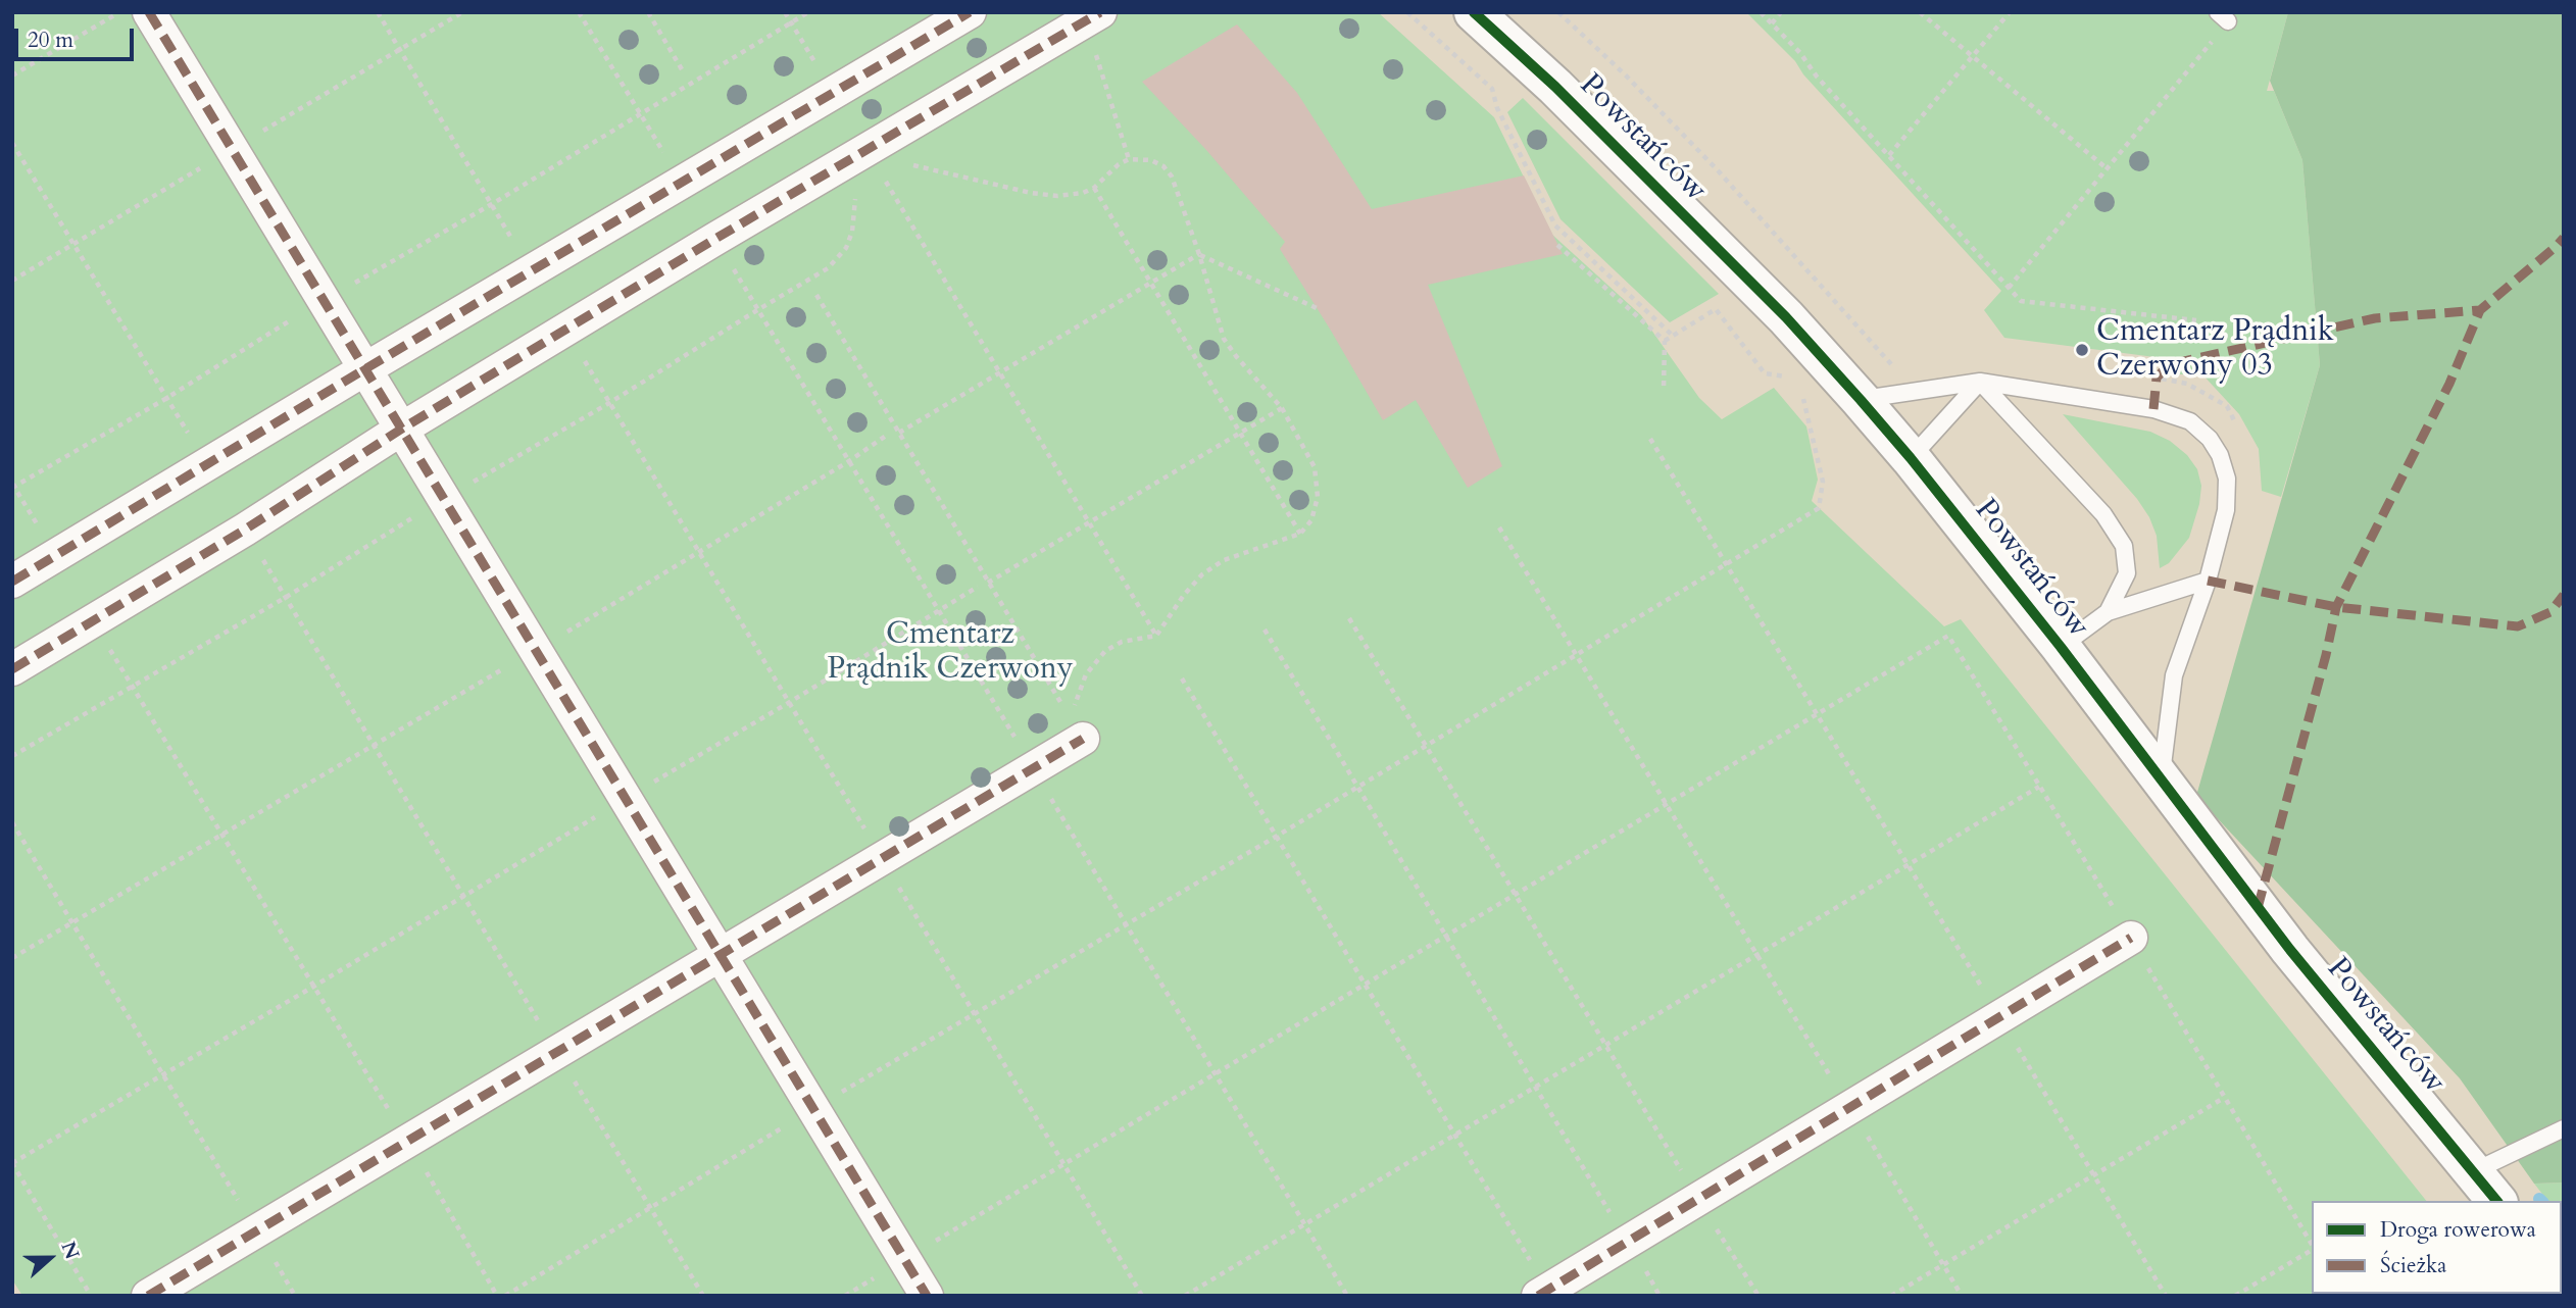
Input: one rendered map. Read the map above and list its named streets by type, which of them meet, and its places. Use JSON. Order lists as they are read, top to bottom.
{
  "streets": {
    "street": ["Powstańców"]
  },
  "parks": ["Cmentarz Prądnik Czerwony"],
  "places": ["Cmentarz Prądnik Czerwony 03"],
  "legend": ["Droga rowerowa", "Ścieżka"],
  "scale_bar": "20 m",
  "north": "right"
}
